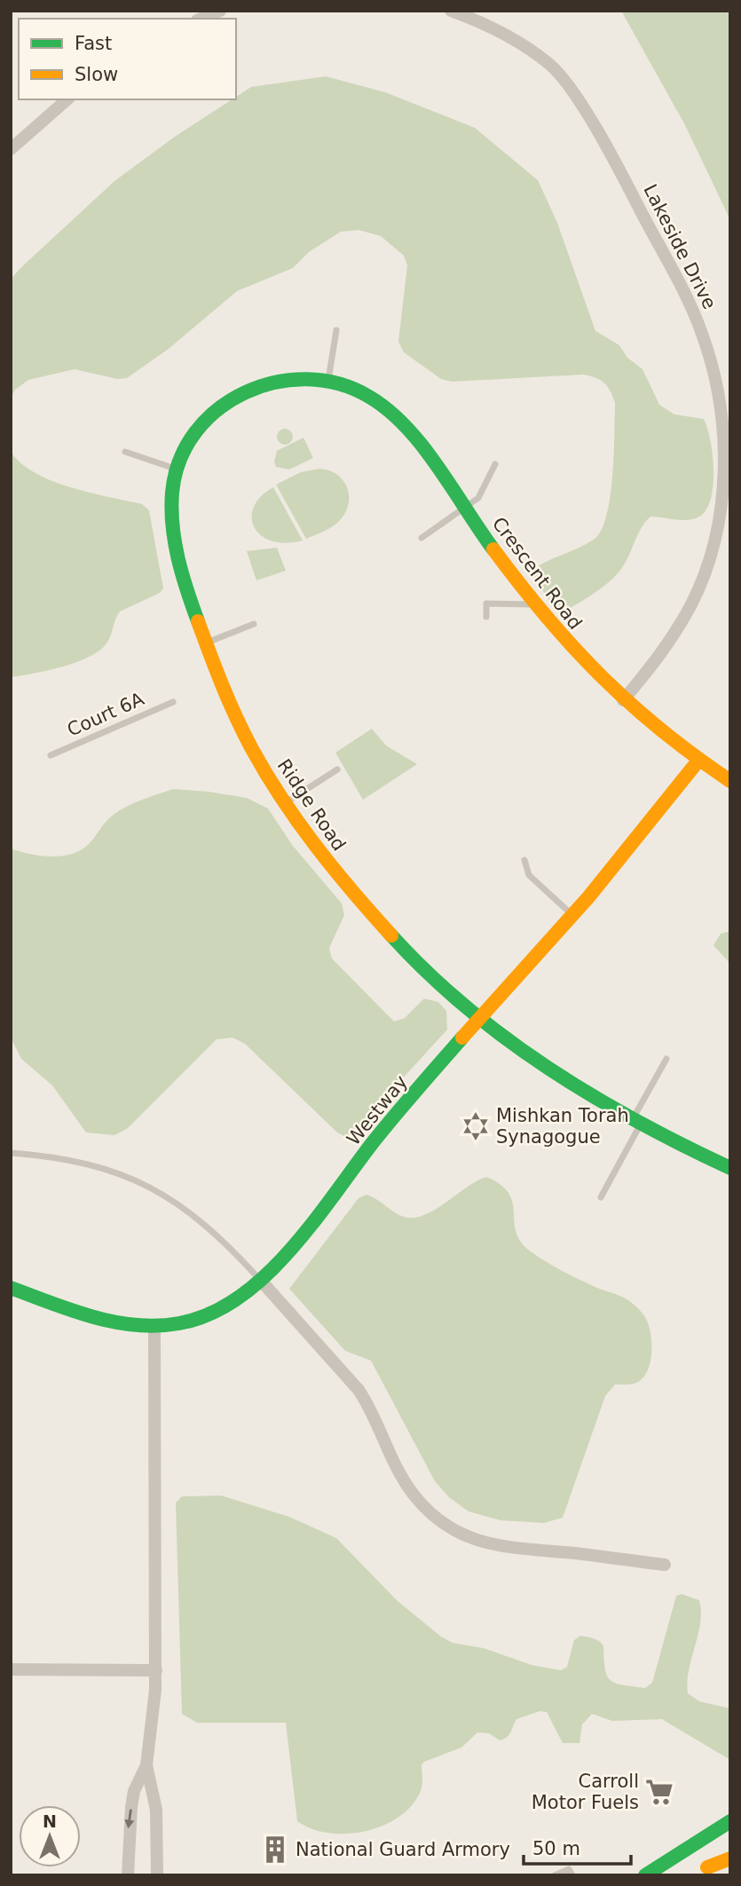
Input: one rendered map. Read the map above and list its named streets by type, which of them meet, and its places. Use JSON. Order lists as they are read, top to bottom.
{
  "streets": {
    "main road": ["Crescent Road", "Ridge Road", "Westway"],
    "street": ["Lakeside Drive"],
    "lane": ["Court 6A"]
  },
  "crossings": [
    ["Lakeside Drive", "Crescent Road"],
    ["Crescent Road", "Ridge Road"],
    ["Crescent Road", "Westway"],
    ["Ridge Road", "Westway"]
  ],
  "places": {
    "synagogue": ["Mishkan Torah Synagogue"],
    "supermarket": ["Carroll Motor Fuels"],
    "building": ["National Guard Armory"]
  },
  "legend": ["Fast", "Slow"],
  "scale_bar": "50 m",
  "north": "top"
}
